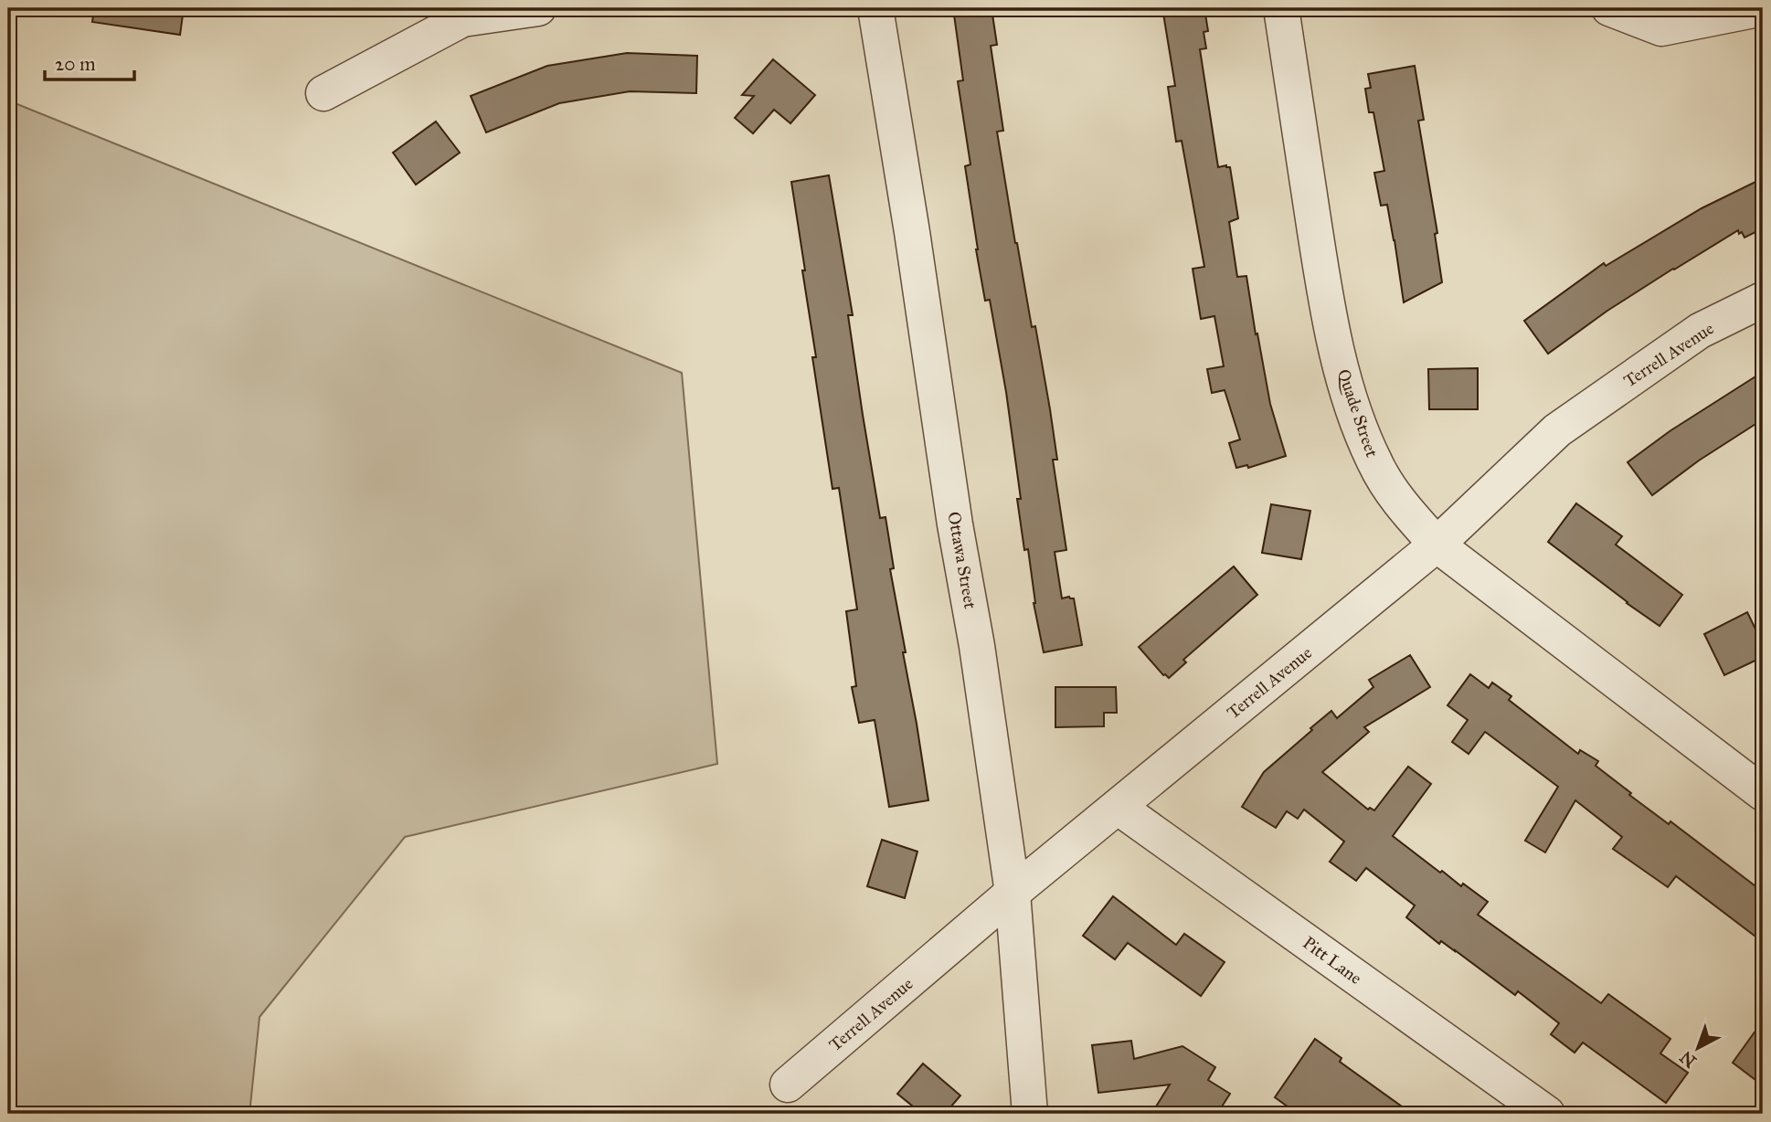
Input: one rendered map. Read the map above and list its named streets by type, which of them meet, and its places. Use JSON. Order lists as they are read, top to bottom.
{
  "streets": {
    "street": [
      "Terrell Avenue",
      "Quade Street",
      "Ottawa Street",
      "Pitt Lane"
    ]
  },
  "crossings": [
    ["Terrell Avenue", "Quade Street"],
    ["Terrell Avenue", "Ottawa Street"],
    ["Terrell Avenue", "Pitt Lane"]
  ],
  "scale_bar": "20 m",
  "north": "bottom left"
}
